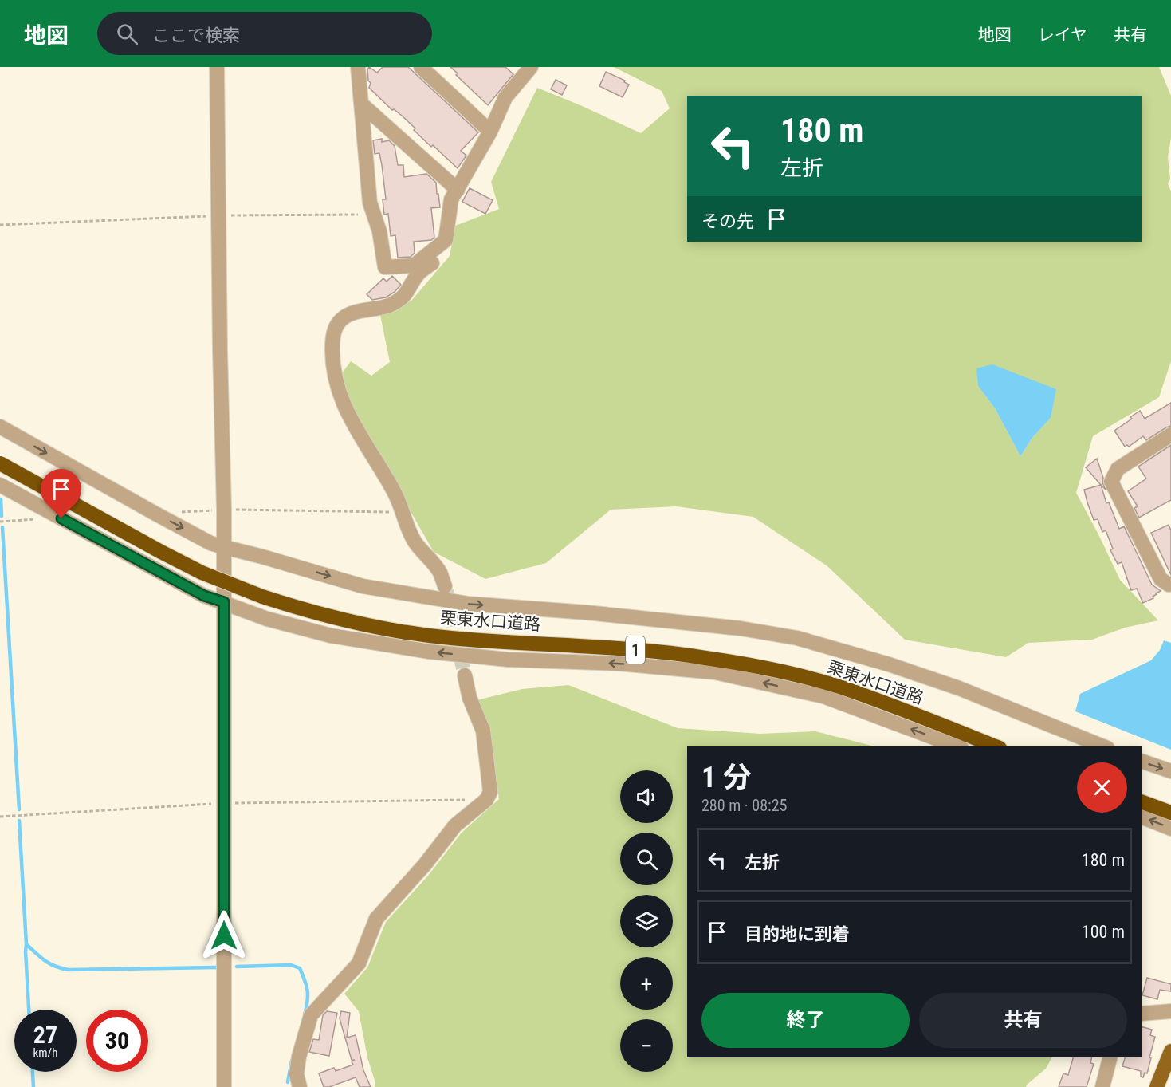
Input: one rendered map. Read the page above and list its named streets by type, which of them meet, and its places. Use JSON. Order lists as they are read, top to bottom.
{
  "streets": {
    "highway": ["栗東水口道路", "1"]
  },
  "page": {
    "header": "地図",
    "search": "ここで検索",
    "nav": ["地図", "レイヤ", "共有"],
    "turn": ["180 m", "左折"],
    "then": "その先",
    "heading": ["1 分", "280 m · 08:25"],
    "map_buttons": ["+", "−"],
    "list": [
      {
        "name": "左折",
        "value": "180 m"
      },
      {
        "name": "目的地に到着",
        "value": "100 m"
      }
    ],
    "buttons": ["終了", "共有"],
    "speed": "27 km/h",
    "limit": "30"
  }
}
